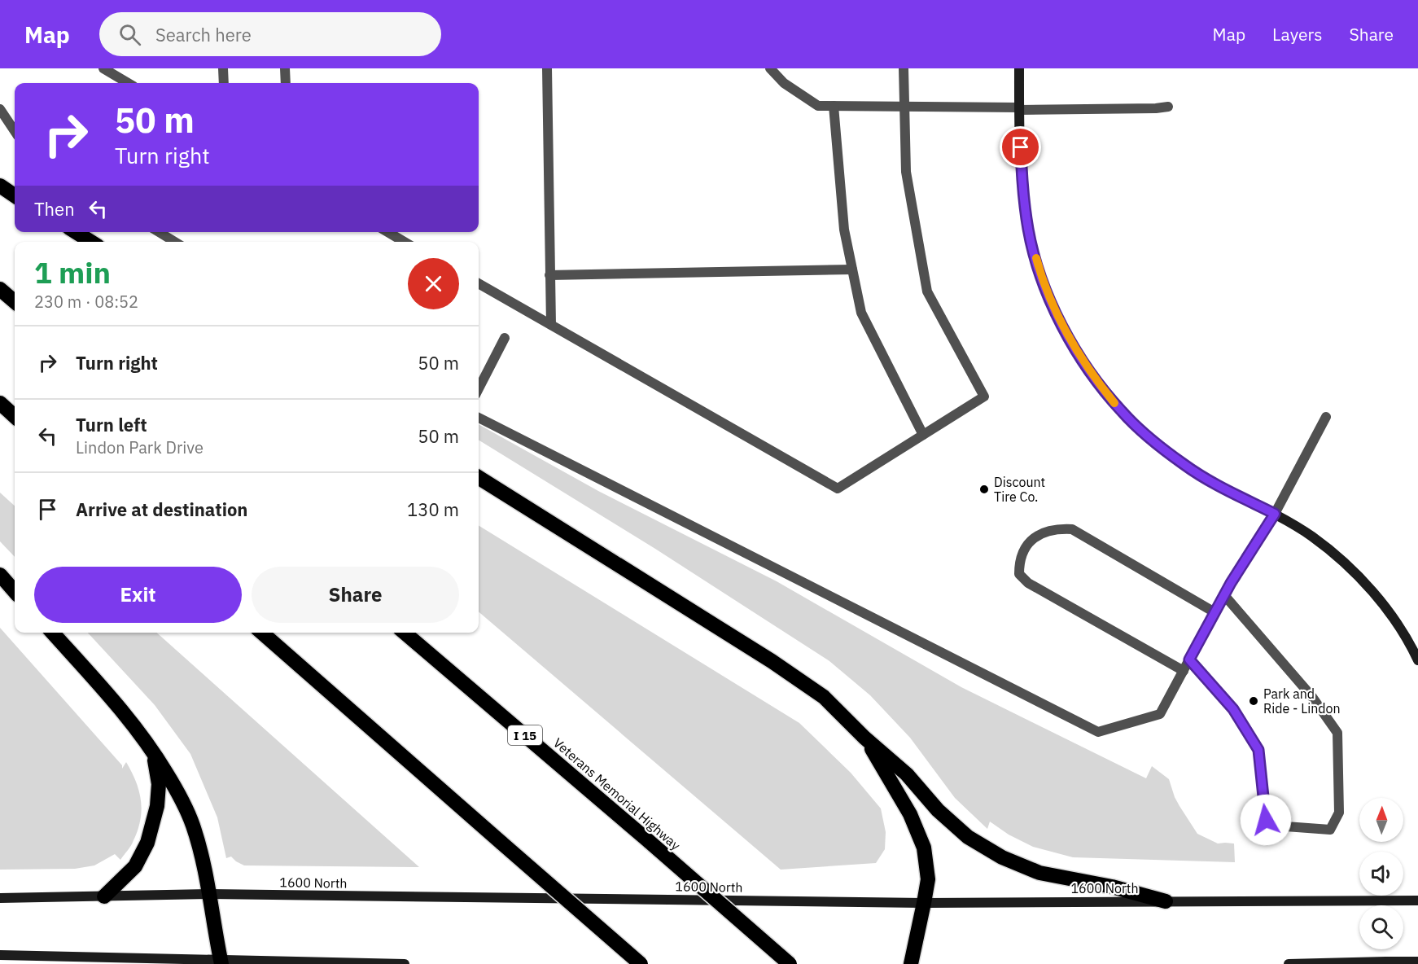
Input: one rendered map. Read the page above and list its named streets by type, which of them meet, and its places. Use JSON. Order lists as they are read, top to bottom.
{
  "streets": {
    "highway": ["I 15", "Veterans Memorial Highway"],
    "main road": ["1600 North"]
  },
  "places": ["Discount Tire Co.", "Park and Ride - Lindon"],
  "north": "top",
  "page": {
    "header": "Map",
    "search": "Search here",
    "nav": ["Map", "Layers", "Share"],
    "turn": ["50 m", "Turn right"],
    "then": "Then",
    "heading": ["1 min", "230 m · 08:52"],
    "list": [
      {
        "name": "Turn right",
        "value": "50 m"
      },
      {
        "name": "Turn left",
        "note": "Lindon Park Drive",
        "value": "50 m"
      },
      {
        "name": "Arrive at destination",
        "value": "130 m"
      }
    ],
    "buttons": ["Exit", "Share"]
  }
}
